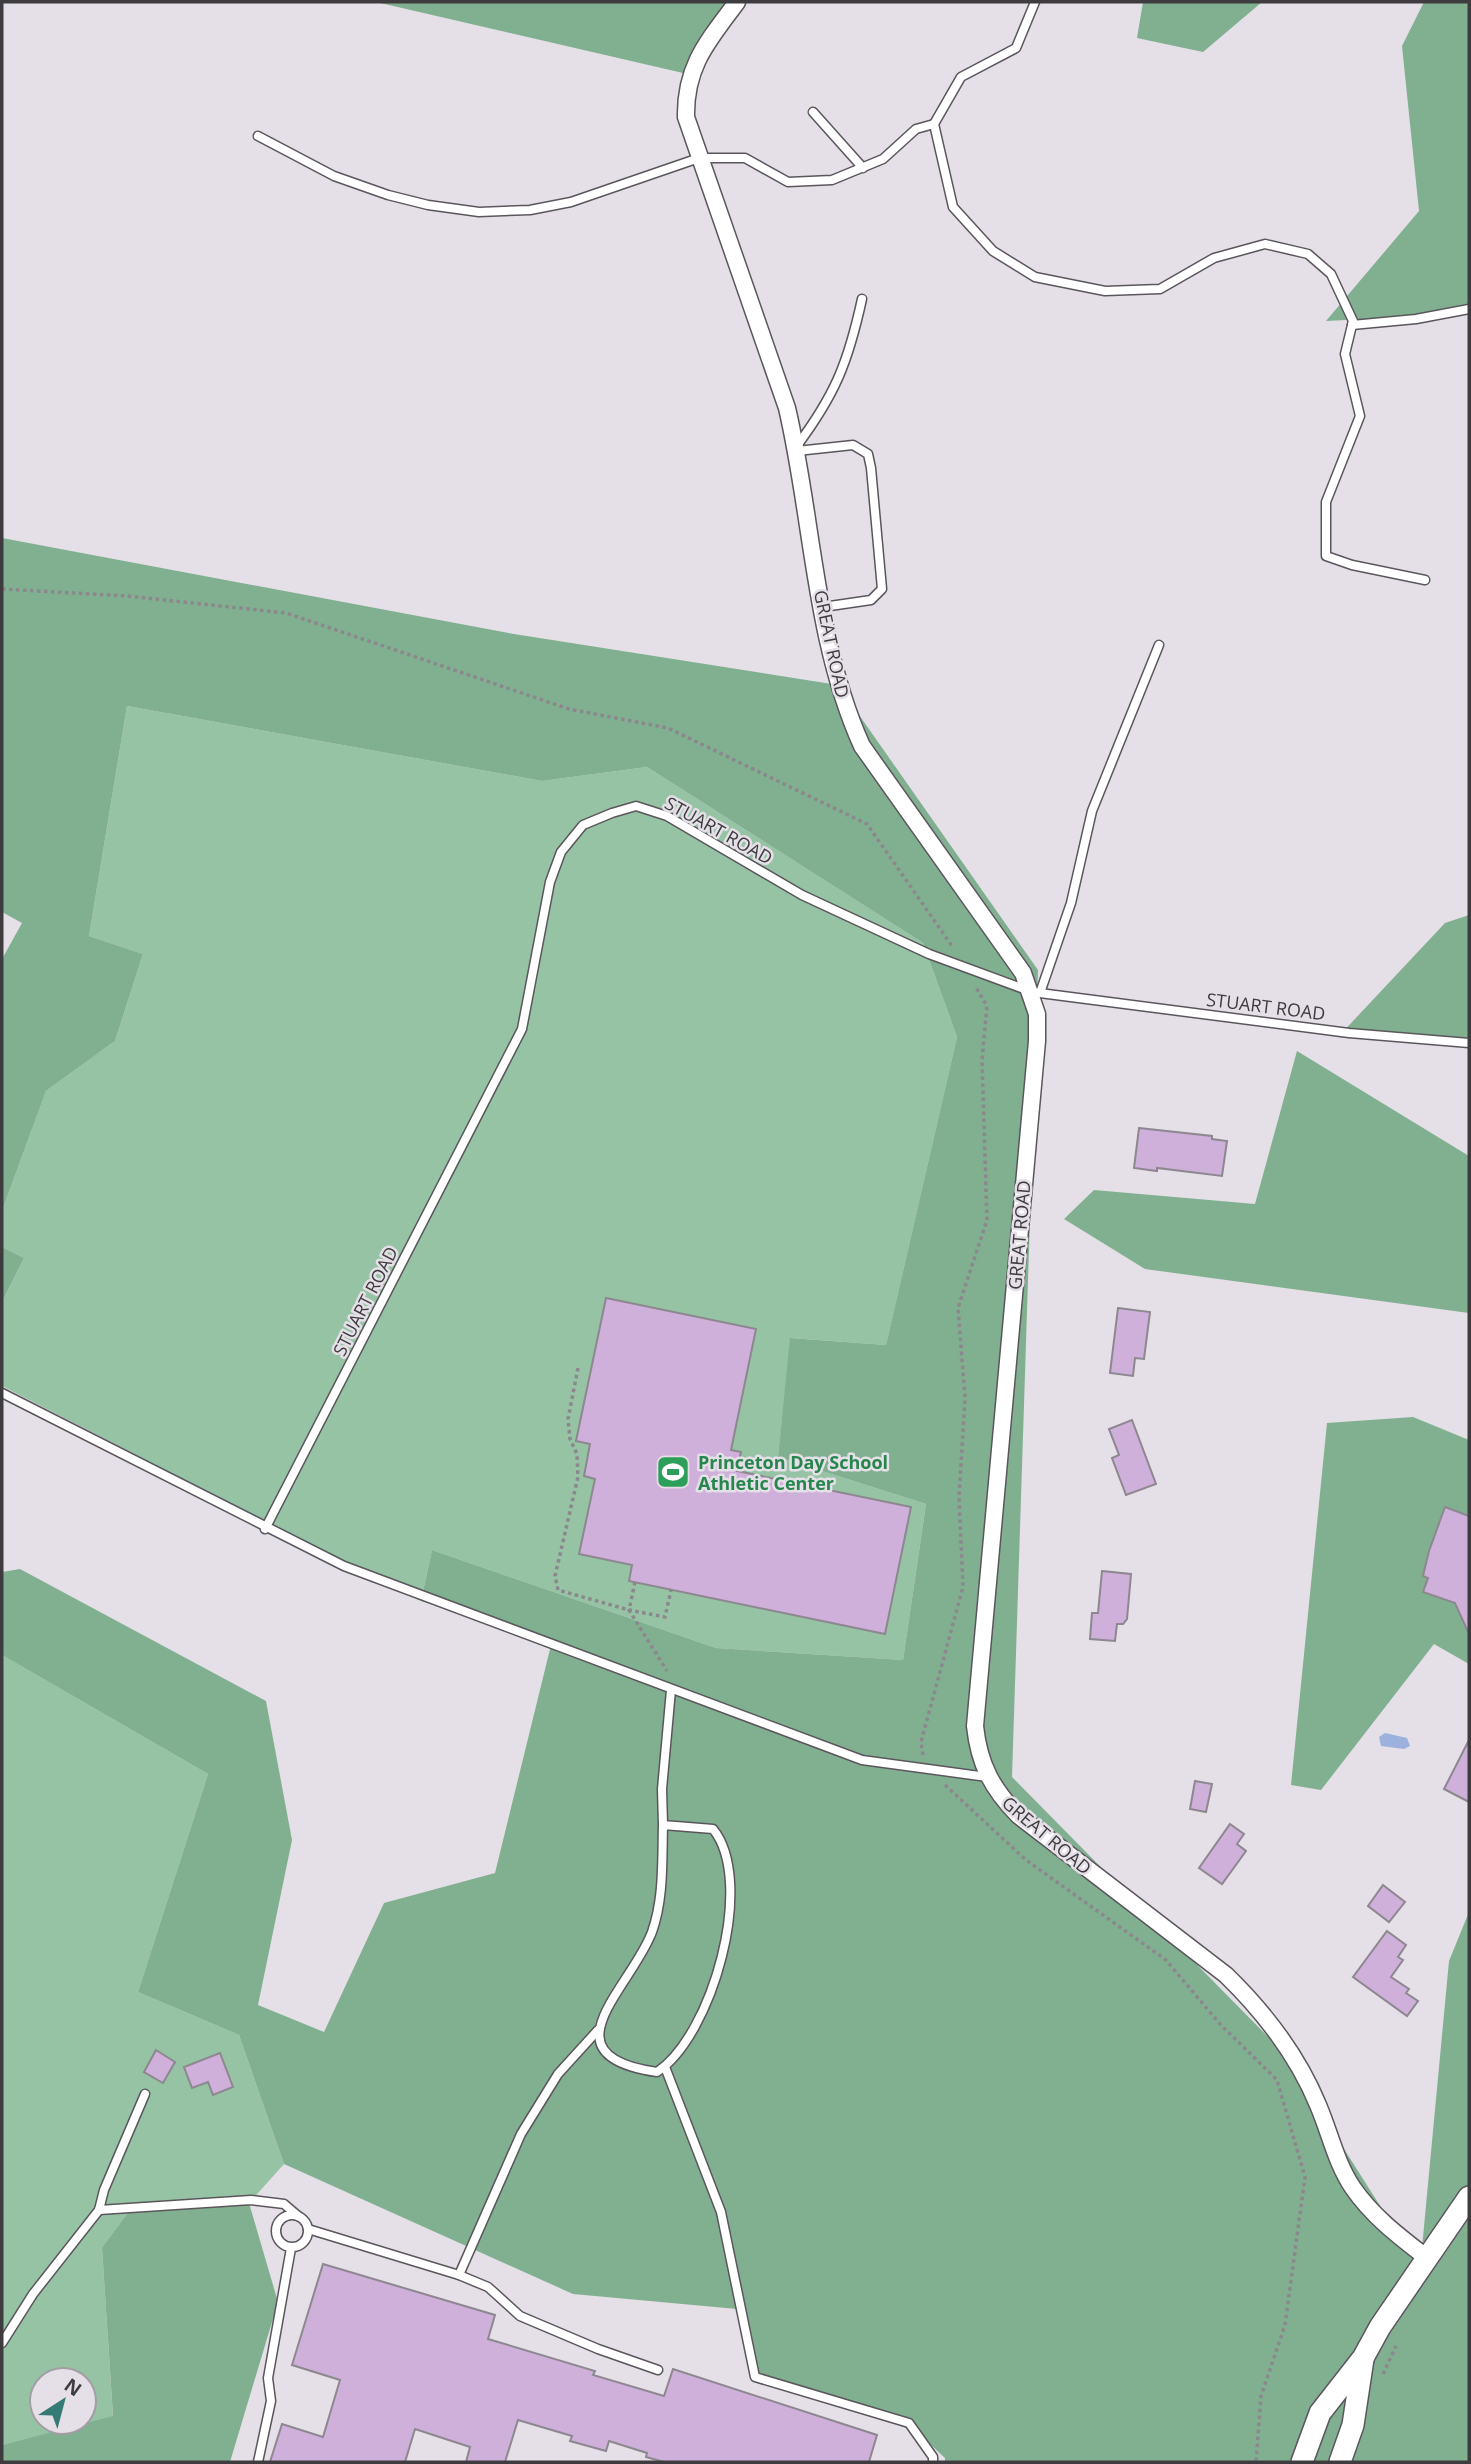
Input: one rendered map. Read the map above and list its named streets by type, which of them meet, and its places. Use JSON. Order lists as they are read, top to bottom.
{
  "streets": {
    "street": ["GREAT ROAD"],
    "lane": ["STUART ROAD"]
  },
  "crossings": [
    ["GREAT ROAD", "STUART ROAD"]
  ],
  "places": {
    "sports": ["Princeton Day School Athletic Center"]
  },
  "north": "top right"
}
